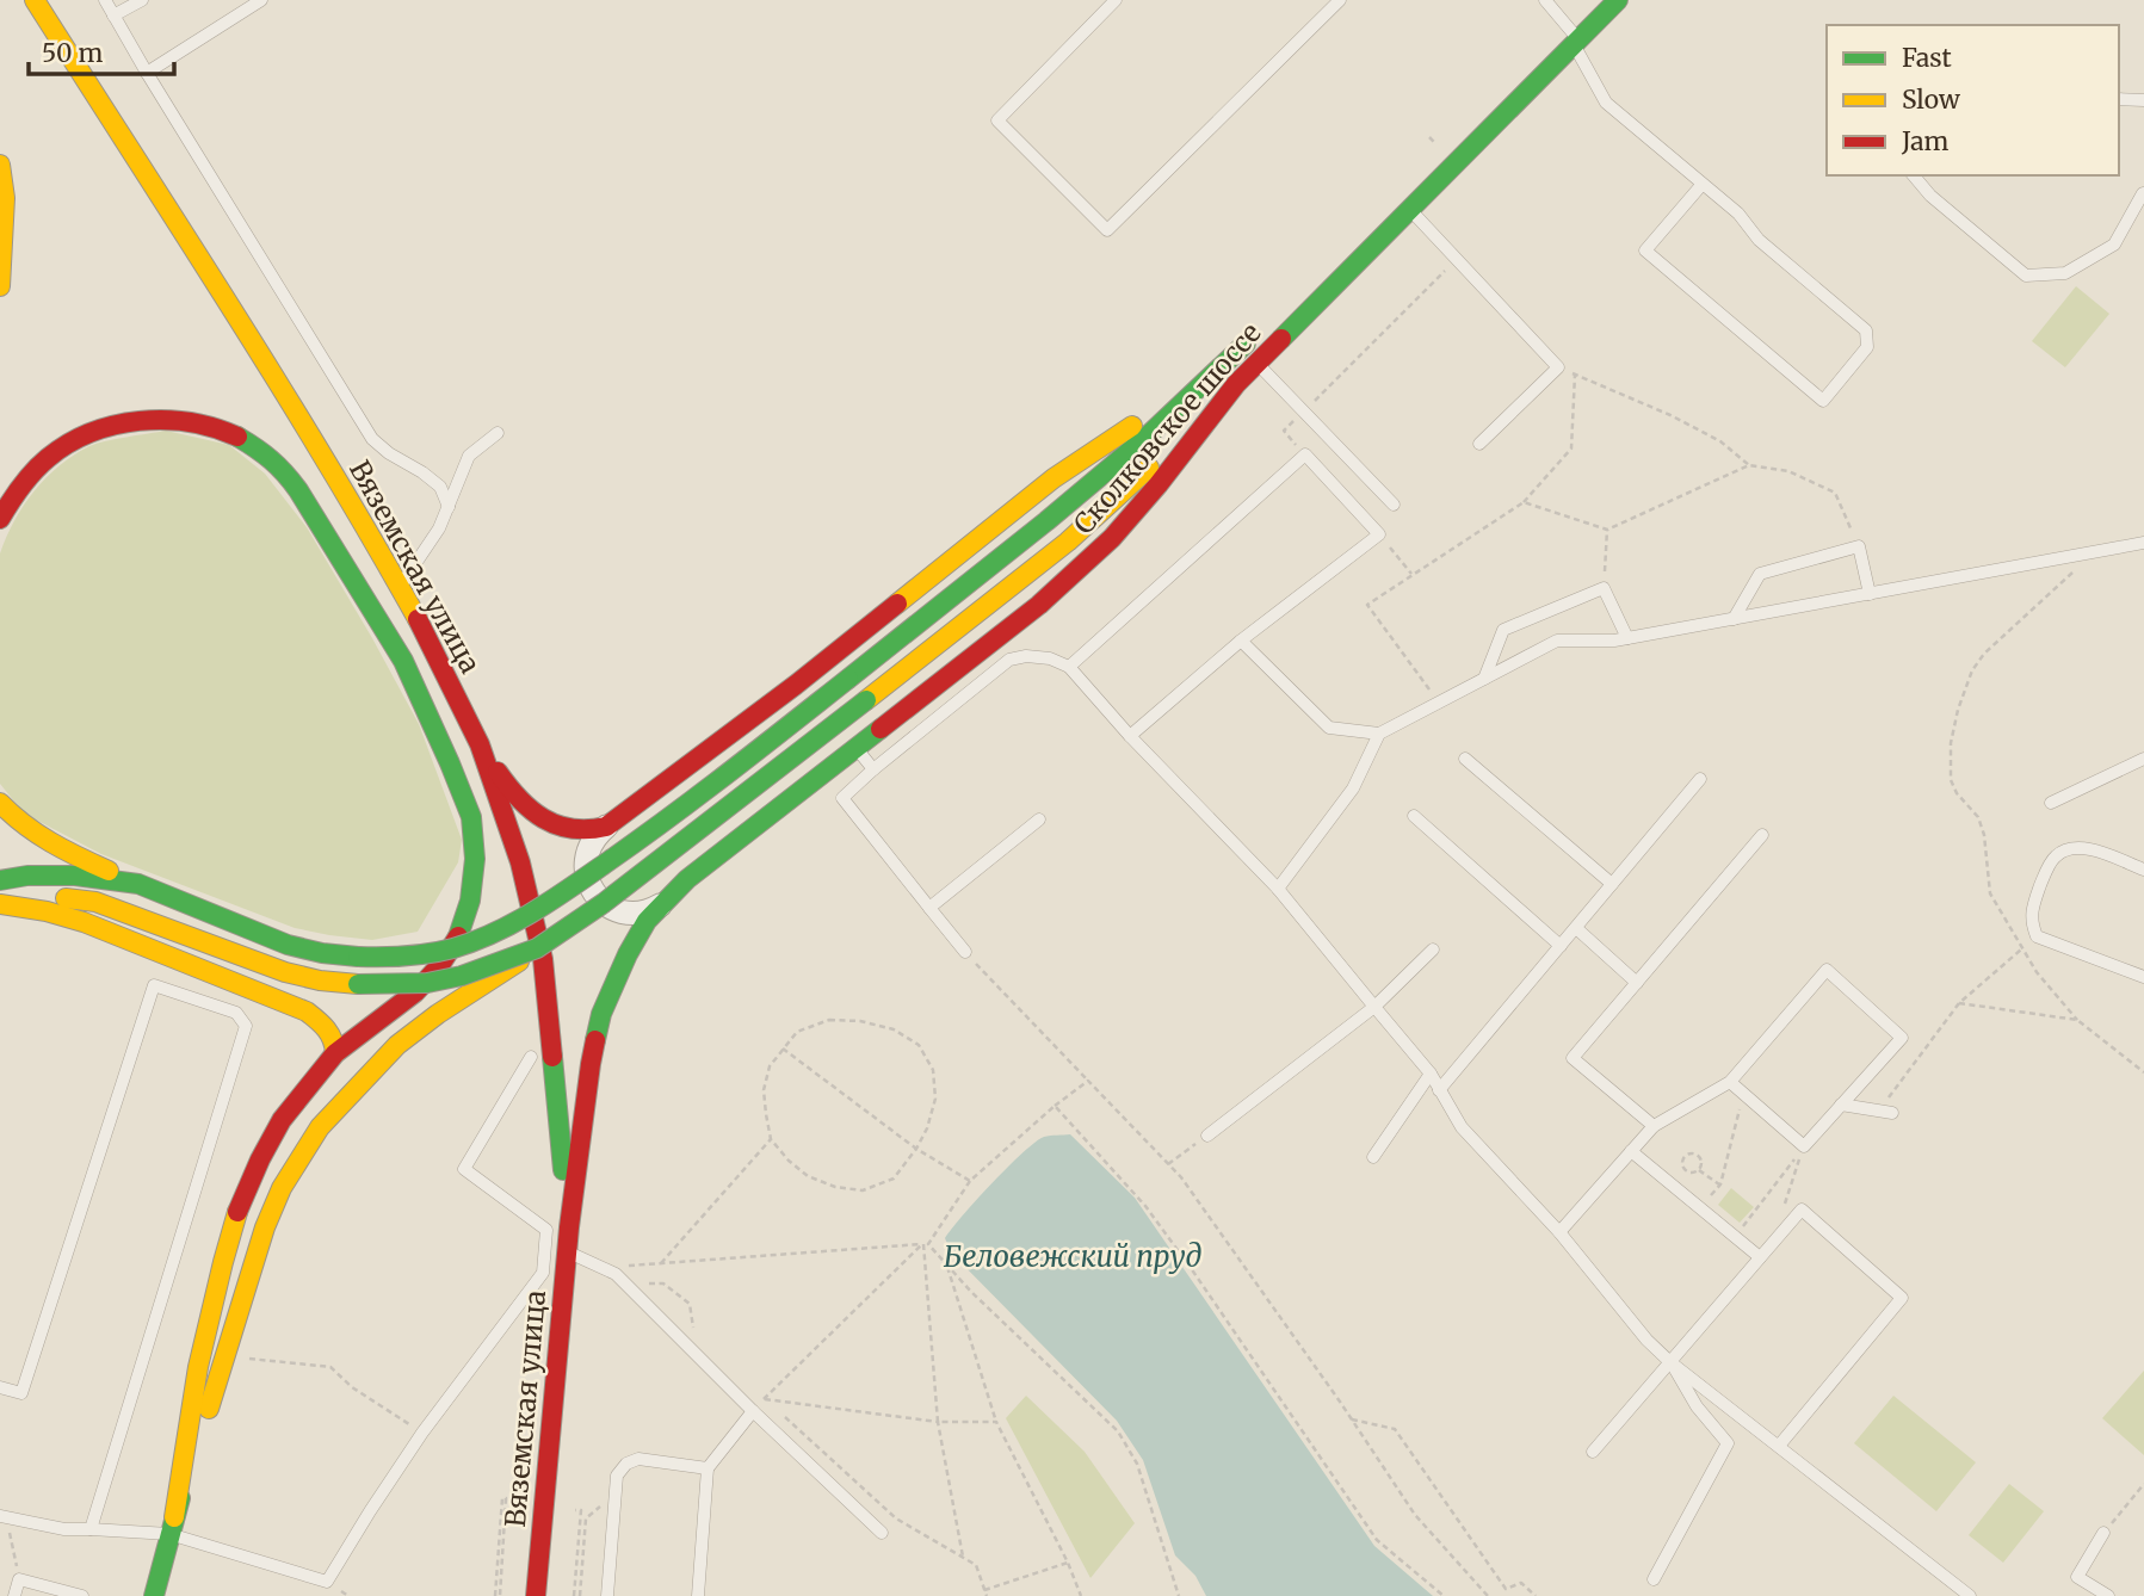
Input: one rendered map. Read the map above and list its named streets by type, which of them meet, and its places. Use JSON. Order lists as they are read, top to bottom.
{
  "streets": {
    "main road": ["Сколковское шоссе", "Вяземская улица"]
  },
  "crossings": [
    ["Сколковское шоссе", "Вяземская улица"]
  ],
  "water": ["Беловежский пруд"],
  "legend": ["Fast", "Slow", "Jam"],
  "scale_bar": "50 m"
}
